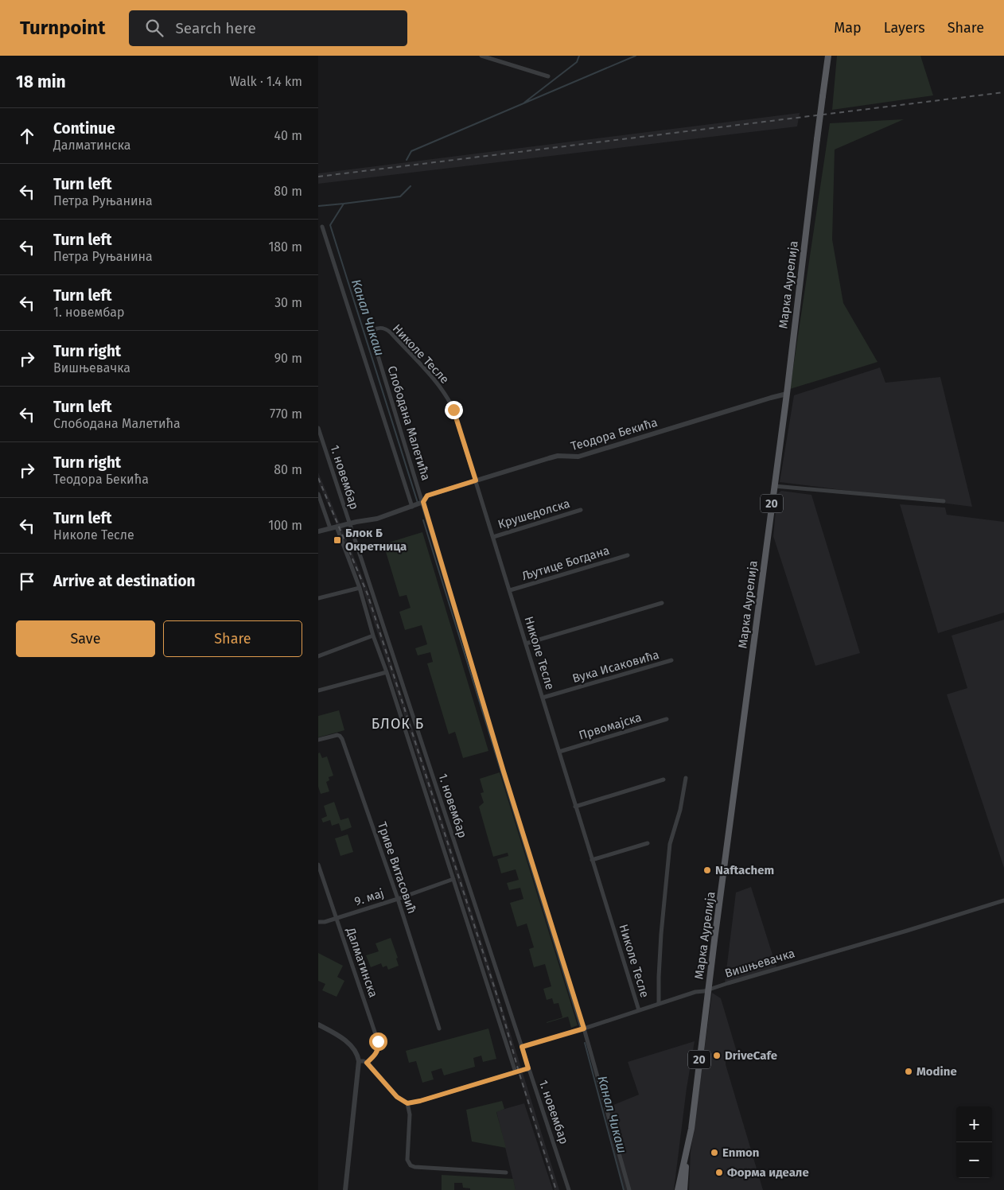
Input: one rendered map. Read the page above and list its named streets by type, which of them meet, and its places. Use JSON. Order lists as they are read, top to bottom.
{
  "streets": {
    "main road": ["Марка Аурелија", "20"],
    "street": [
      "Николе Тесле",
      "Слободана Малетића",
      "Теодора Бекића",
      "1. новембар",
      "Крушедолска",
      "Љутице Богдана",
      "Вука Исаковића",
      "Првомајска",
      "Триве Витасовић",
      "9. мај",
      "Далматинска",
      "Вишњевачка"
    ]
  },
  "crossings": [
    ["Марка Аурелија", "Теодора Бекића"],
    ["Марка Аурелија", "Вишњевачка"],
    ["Николе Тесле", "Слободана Малетића"],
    ["Николе Тесле", "Теодора Бекића"],
    ["Николе Тесле", "Крушедолска"],
    ["Николе Тесле", "Љутице Богдана"],
    ["Николе Тесле", "Вука Исаковића"],
    ["Николе Тесле", "Првомајска"],
    ["Николе Тесле", "Вишњевачка"],
    ["Слободана Малетића", "Теодора Бекића"],
    ["Слободана Малетића", "Вишњевачка"],
    ["Теодора Бекића", "1. новембар"],
    ["1. новембар", "9. мај"],
    ["1. новембар", "Вишњевачка"],
    ["Триве Витасовић", "9. мај"],
    ["9. мај", "Далматинска"]
  ],
  "districts": ["БЛОК Б"],
  "water": ["Канал Чикаш"],
  "places": {
    "transit": ["Блок Б Окретница"],
    "other": [
      "Naftachem",
      "DriveCafe",
      "Modine",
      "Enmon",
      "Форма идеале"
    ]
  },
  "page": {
    "header": "Turnpoint",
    "search": "Search here",
    "nav": ["Map", "Layers", "Share"],
    "heading": ["18 min", "Walk · 1.4 km"],
    "list": [
      ["Continue", "Далматинска", "40 m"],
      ["Turn left", "Петра Руњанина", "80 m"],
      ["Turn left", "Петра Руњанина", "180 m"],
      ["Turn left", "1. новембар", "30 m"],
      ["Turn right", "Вишњевачка", "90 m"],
      ["Turn left", "Слободана Малетића", "770 m"],
      ["Turn right", "Теодора Бекића", "80 m"],
      ["Turn left", "Николе Тесле", "100 m"],
      "Arrive at destination"
    ],
    "buttons": ["Save", "Share"],
    "map_buttons": ["+", "−"]
  }
}
